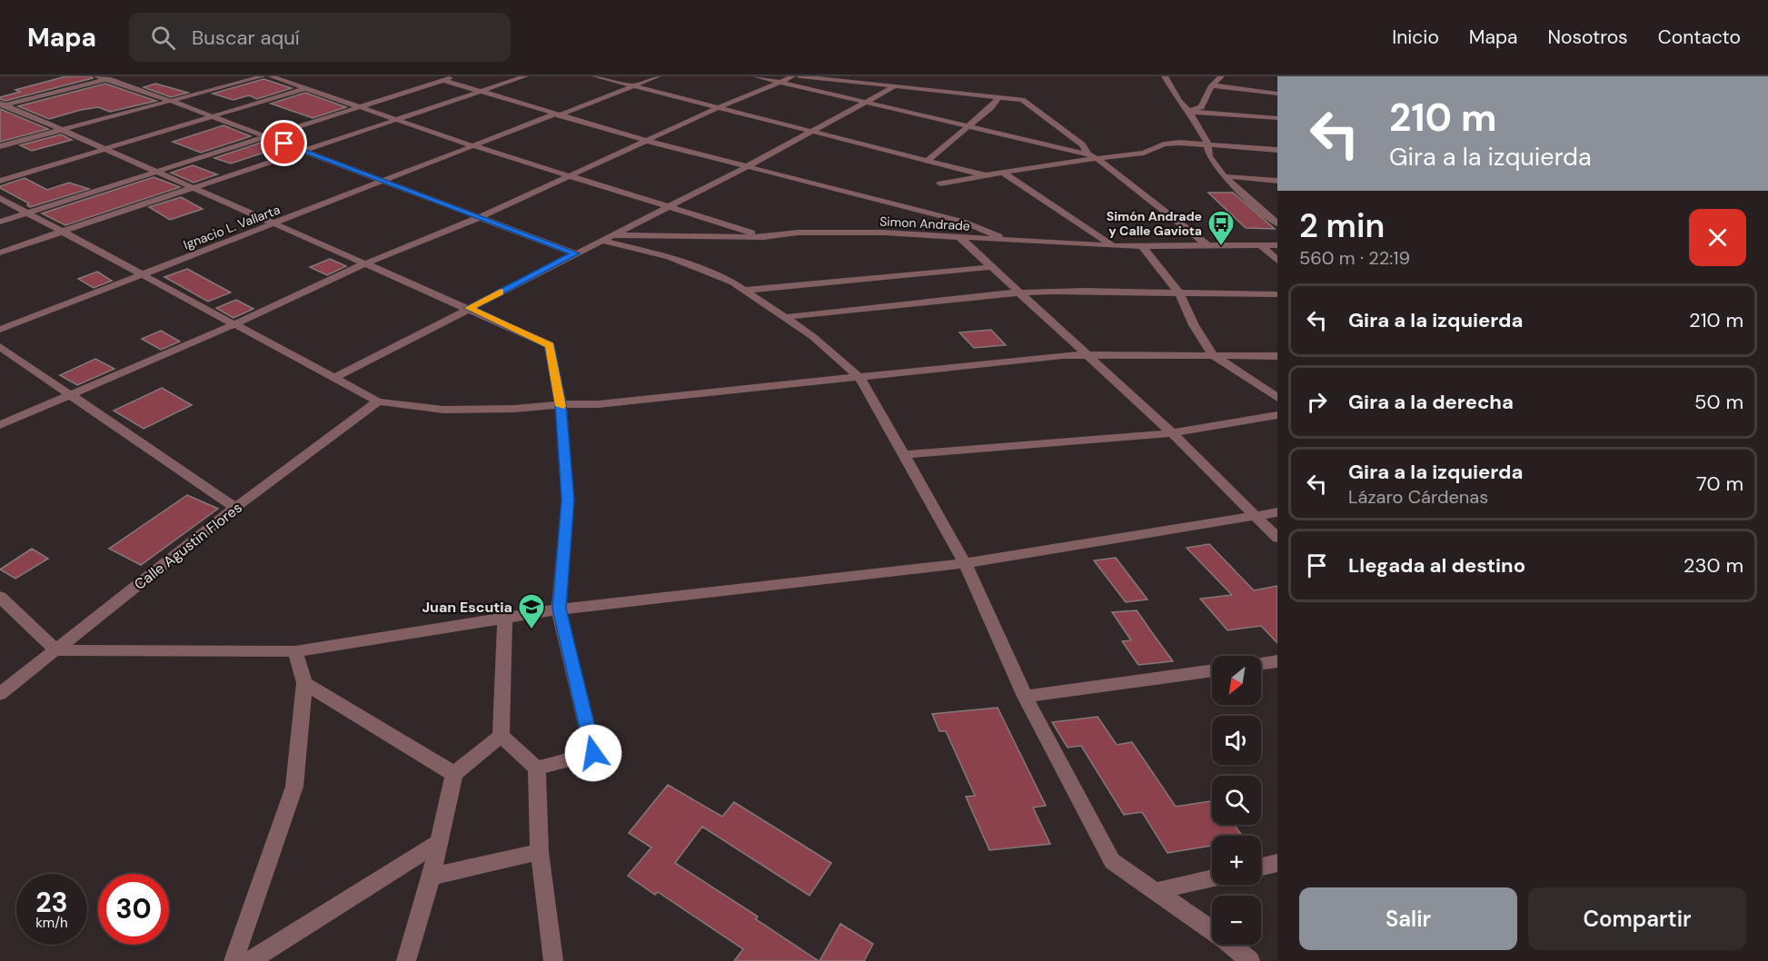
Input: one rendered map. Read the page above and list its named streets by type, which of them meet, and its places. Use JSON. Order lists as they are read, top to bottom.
{
  "streets": {
    "street": ["Simon Andrade", "Ignacio L. Vallarta", "Calle Agustin Flores"]
  },
  "places": {
    "bus stop": ["Simón Andrade y Calle Gaviota"],
    "school or university": ["Juan Escutia"]
  },
  "north": "bottom left",
  "page": {
    "header": "Mapa",
    "search": "Buscar aquí",
    "nav": [
      "Inicio",
      "Mapa",
      "Nosotros",
      "Contacto"
    ],
    "turn": ["210 m", "Gira a la izquierda"],
    "heading": ["2 min", "560 m · 22:19"],
    "list": [
      {
        "name": "Gira a la izquierda",
        "value": "210 m"
      },
      {
        "name": "Gira a la derecha",
        "value": "50 m"
      },
      {
        "name": "Gira a la izquierda",
        "note": "Lázaro Cárdenas",
        "value": "70 m"
      },
      {
        "name": "Llegada al destino",
        "value": "230 m"
      }
    ],
    "map_buttons": ["+", "−"],
    "speed": "23 km/h",
    "limit": "30",
    "buttons": ["Salir", "Compartir"]
  }
}
